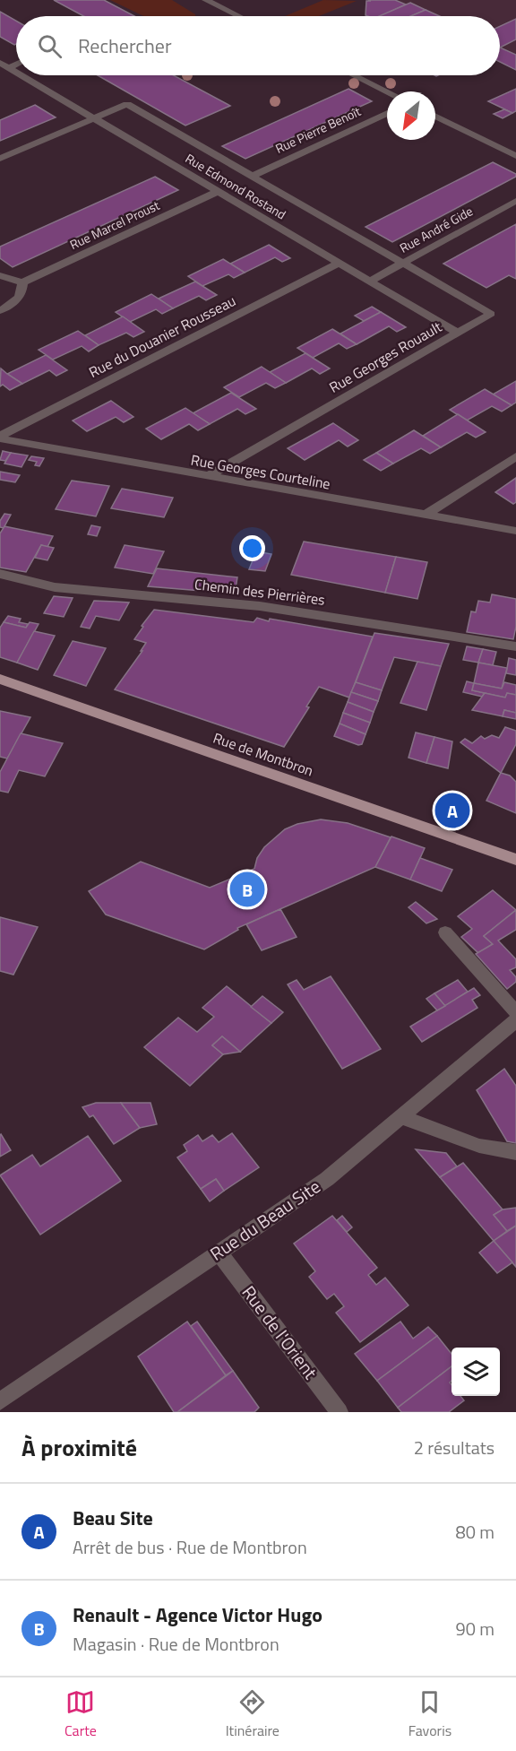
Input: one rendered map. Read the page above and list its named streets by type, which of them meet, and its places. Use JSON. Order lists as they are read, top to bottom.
{
  "streets": {
    "main road": ["Rue de Montbron"],
    "street": [
      "Rue Pierre Benoît",
      "Rue Edmond Rostand",
      "Rue Marcel Proust",
      "Rue André Gide",
      "Rue du Douanier Rousseau",
      "Rue Georges Rouault",
      "Rue Georges Courteline",
      "Chemin des Pierrières",
      "Rue du Beau Site",
      "Rue de l'Orient"
    ]
  },
  "crossings": [
    ["Rue Edmond Rostand", "Rue Marcel Proust"],
    ["Rue Edmond Rostand", "Rue André Gide"],
    ["Rue Edmond Rostand", "Rue du Douanier Rousseau"],
    ["Rue Edmond Rostand", "Rue Georges Rouault"],
    ["Rue André Gide", "Rue Georges Rouault"],
    ["Rue du Douanier Rousseau", "Rue Georges Courteline"],
    ["Rue Georges Rouault", "Rue Georges Courteline"],
    ["Rue du Beau Site", "Rue de l'Orient"]
  ],
  "north": "bottom left",
  "page": {
    "search": "Rechercher",
    "pins": ["A", "B"],
    "heading": ["À proximité", "2 résultats"],
    "list": [
      {
        "mark": "A",
        "name": "Beau Site",
        "note": "Arrêt de bus · Rue de Montbron",
        "value": "80 m"
      },
      {
        "mark": "B",
        "name": "Renault - Agence Victor Hugo",
        "note": "Magasin · Rue de Montbron",
        "value": "90 m"
      }
    ],
    "nav": ["Carte", "Itinéraire", "Favoris"]
  }
}
